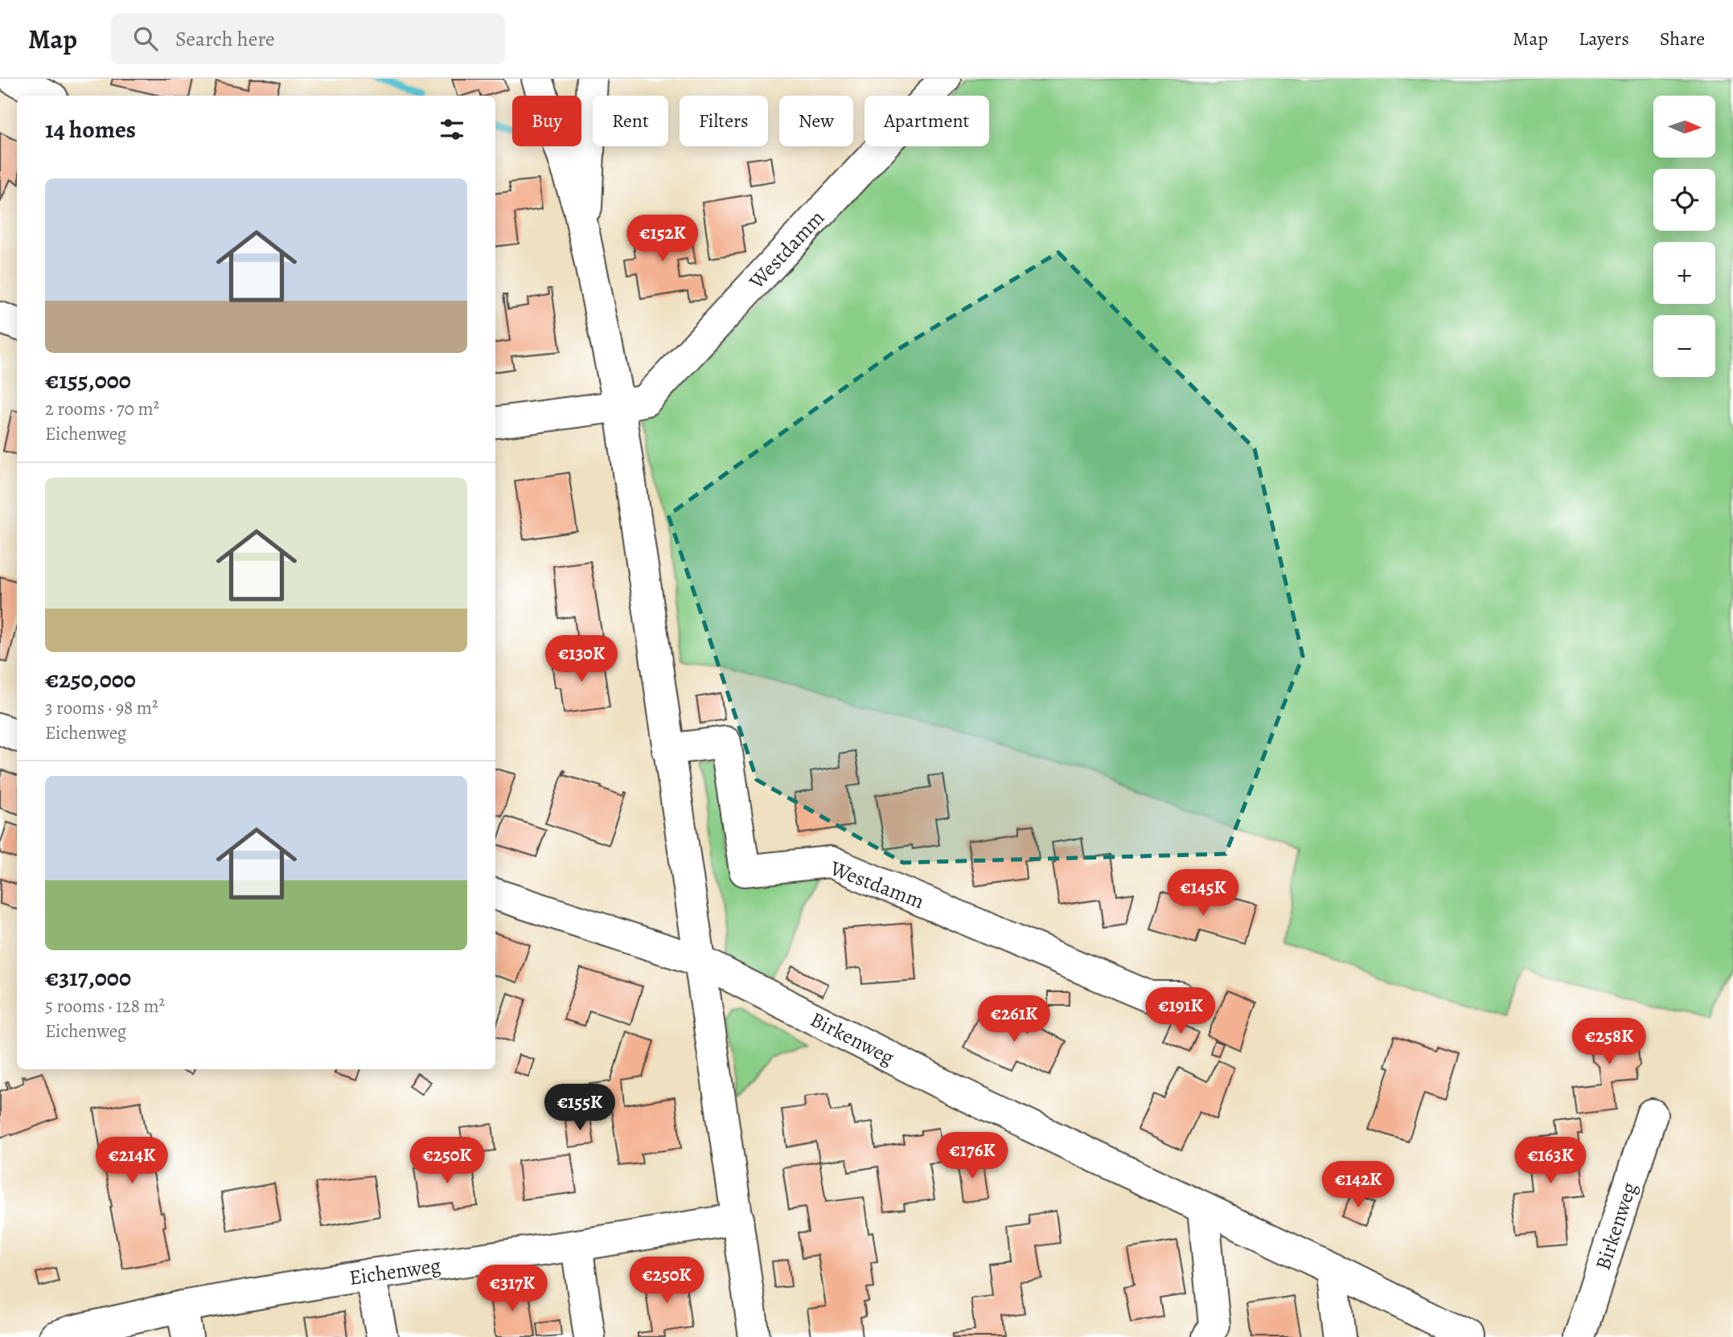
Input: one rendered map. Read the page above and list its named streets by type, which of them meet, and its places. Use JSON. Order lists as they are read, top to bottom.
{
  "streets": {
    "street": ["Westdamm", "Birkenweg", "Eichenweg"]
  },
  "north": "right",
  "page": {
    "header": "Map",
    "search": "Search here",
    "nav": ["Map", "Layers", "Share"],
    "map_buttons": ["+", "−"],
    "chip": [
      "Buy",
      "Rent",
      "Filters",
      "New",
      "Apartment"
    ],
    "heading": "14 homes",
    "list": [
      {
        "name": "€155,000",
        "note": "2 rooms · 70 m² · Eichenweg"
      },
      {
        "name": "€250,000",
        "note": "3 rooms · 98 m² · Eichenweg"
      },
      {
        "name": "€317,000",
        "note": "5 rooms · 128 m² · Eichenweg"
      }
    ],
    "price": [
      "€152K",
      "€130K",
      "€145K",
      "€191K",
      "€261K",
      "€258K",
      "€155K",
      "€176K",
      "€214K",
      "€250K",
      "€163K",
      "€142K",
      "€250K",
      "€317K"
    ]
  }
}
